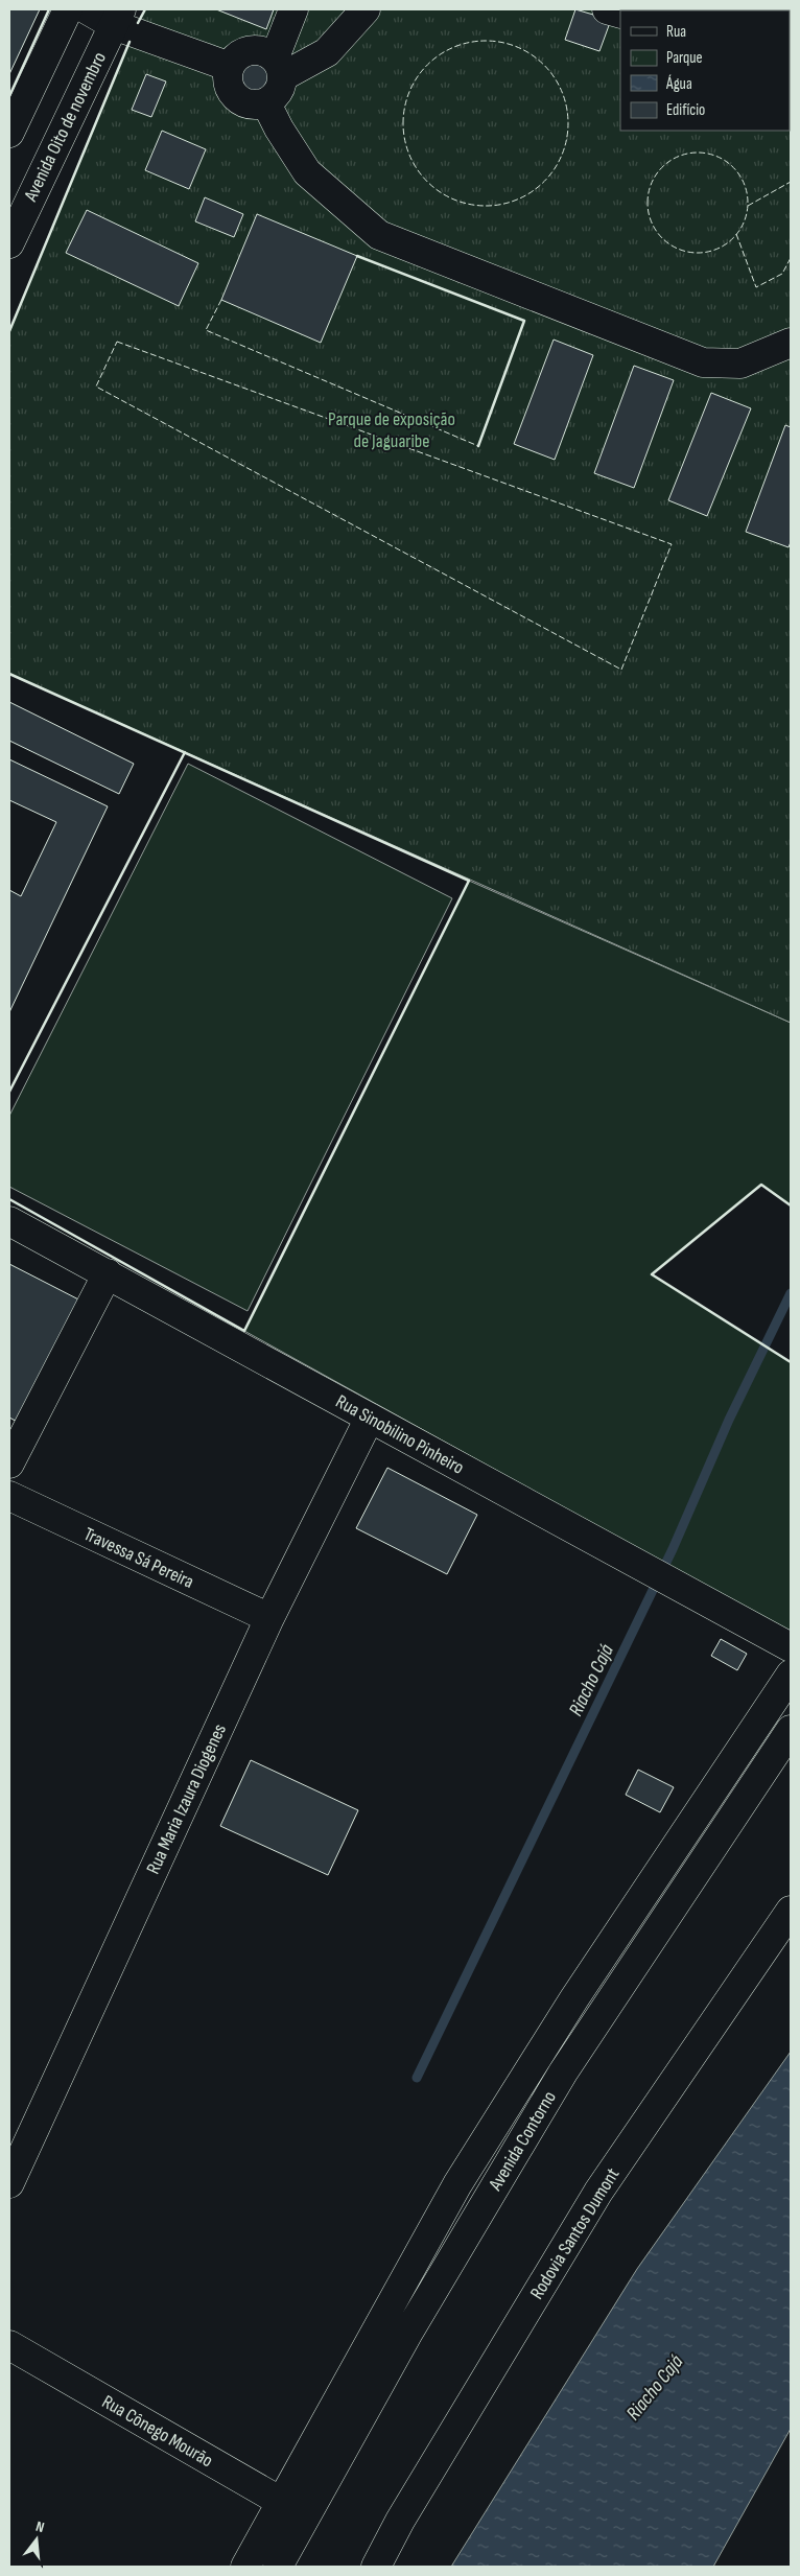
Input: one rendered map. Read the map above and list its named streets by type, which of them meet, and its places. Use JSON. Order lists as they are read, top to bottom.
{
  "streets": {
    "main road": [
      "Avenida Oito de novembro",
      "Rua Sinobilino Pinheiro",
      "Travessa Sá Pereira",
      "Rua Maria Izaura Diogenes",
      "Avenida Contorno",
      "Rodovia Santos Dumont",
      "Rua Cônego Mourão"
    ]
  },
  "crossings": [
    ["Rua Sinobilino Pinheiro", "Rua Maria Izaura Diogenes"],
    ["Travessa Sá Pereira", "Rua Maria Izaura Diogenes"],
    ["Avenida Contorno", "Rua Cônego Mourão"]
  ],
  "water": ["Riacho Cajá"],
  "parks": ["Parque de exposição de Jaguaribe"],
  "legend": [
    "Rua",
    "Parque",
    "Água",
    "Edifício"
  ],
  "north": "top"
}
